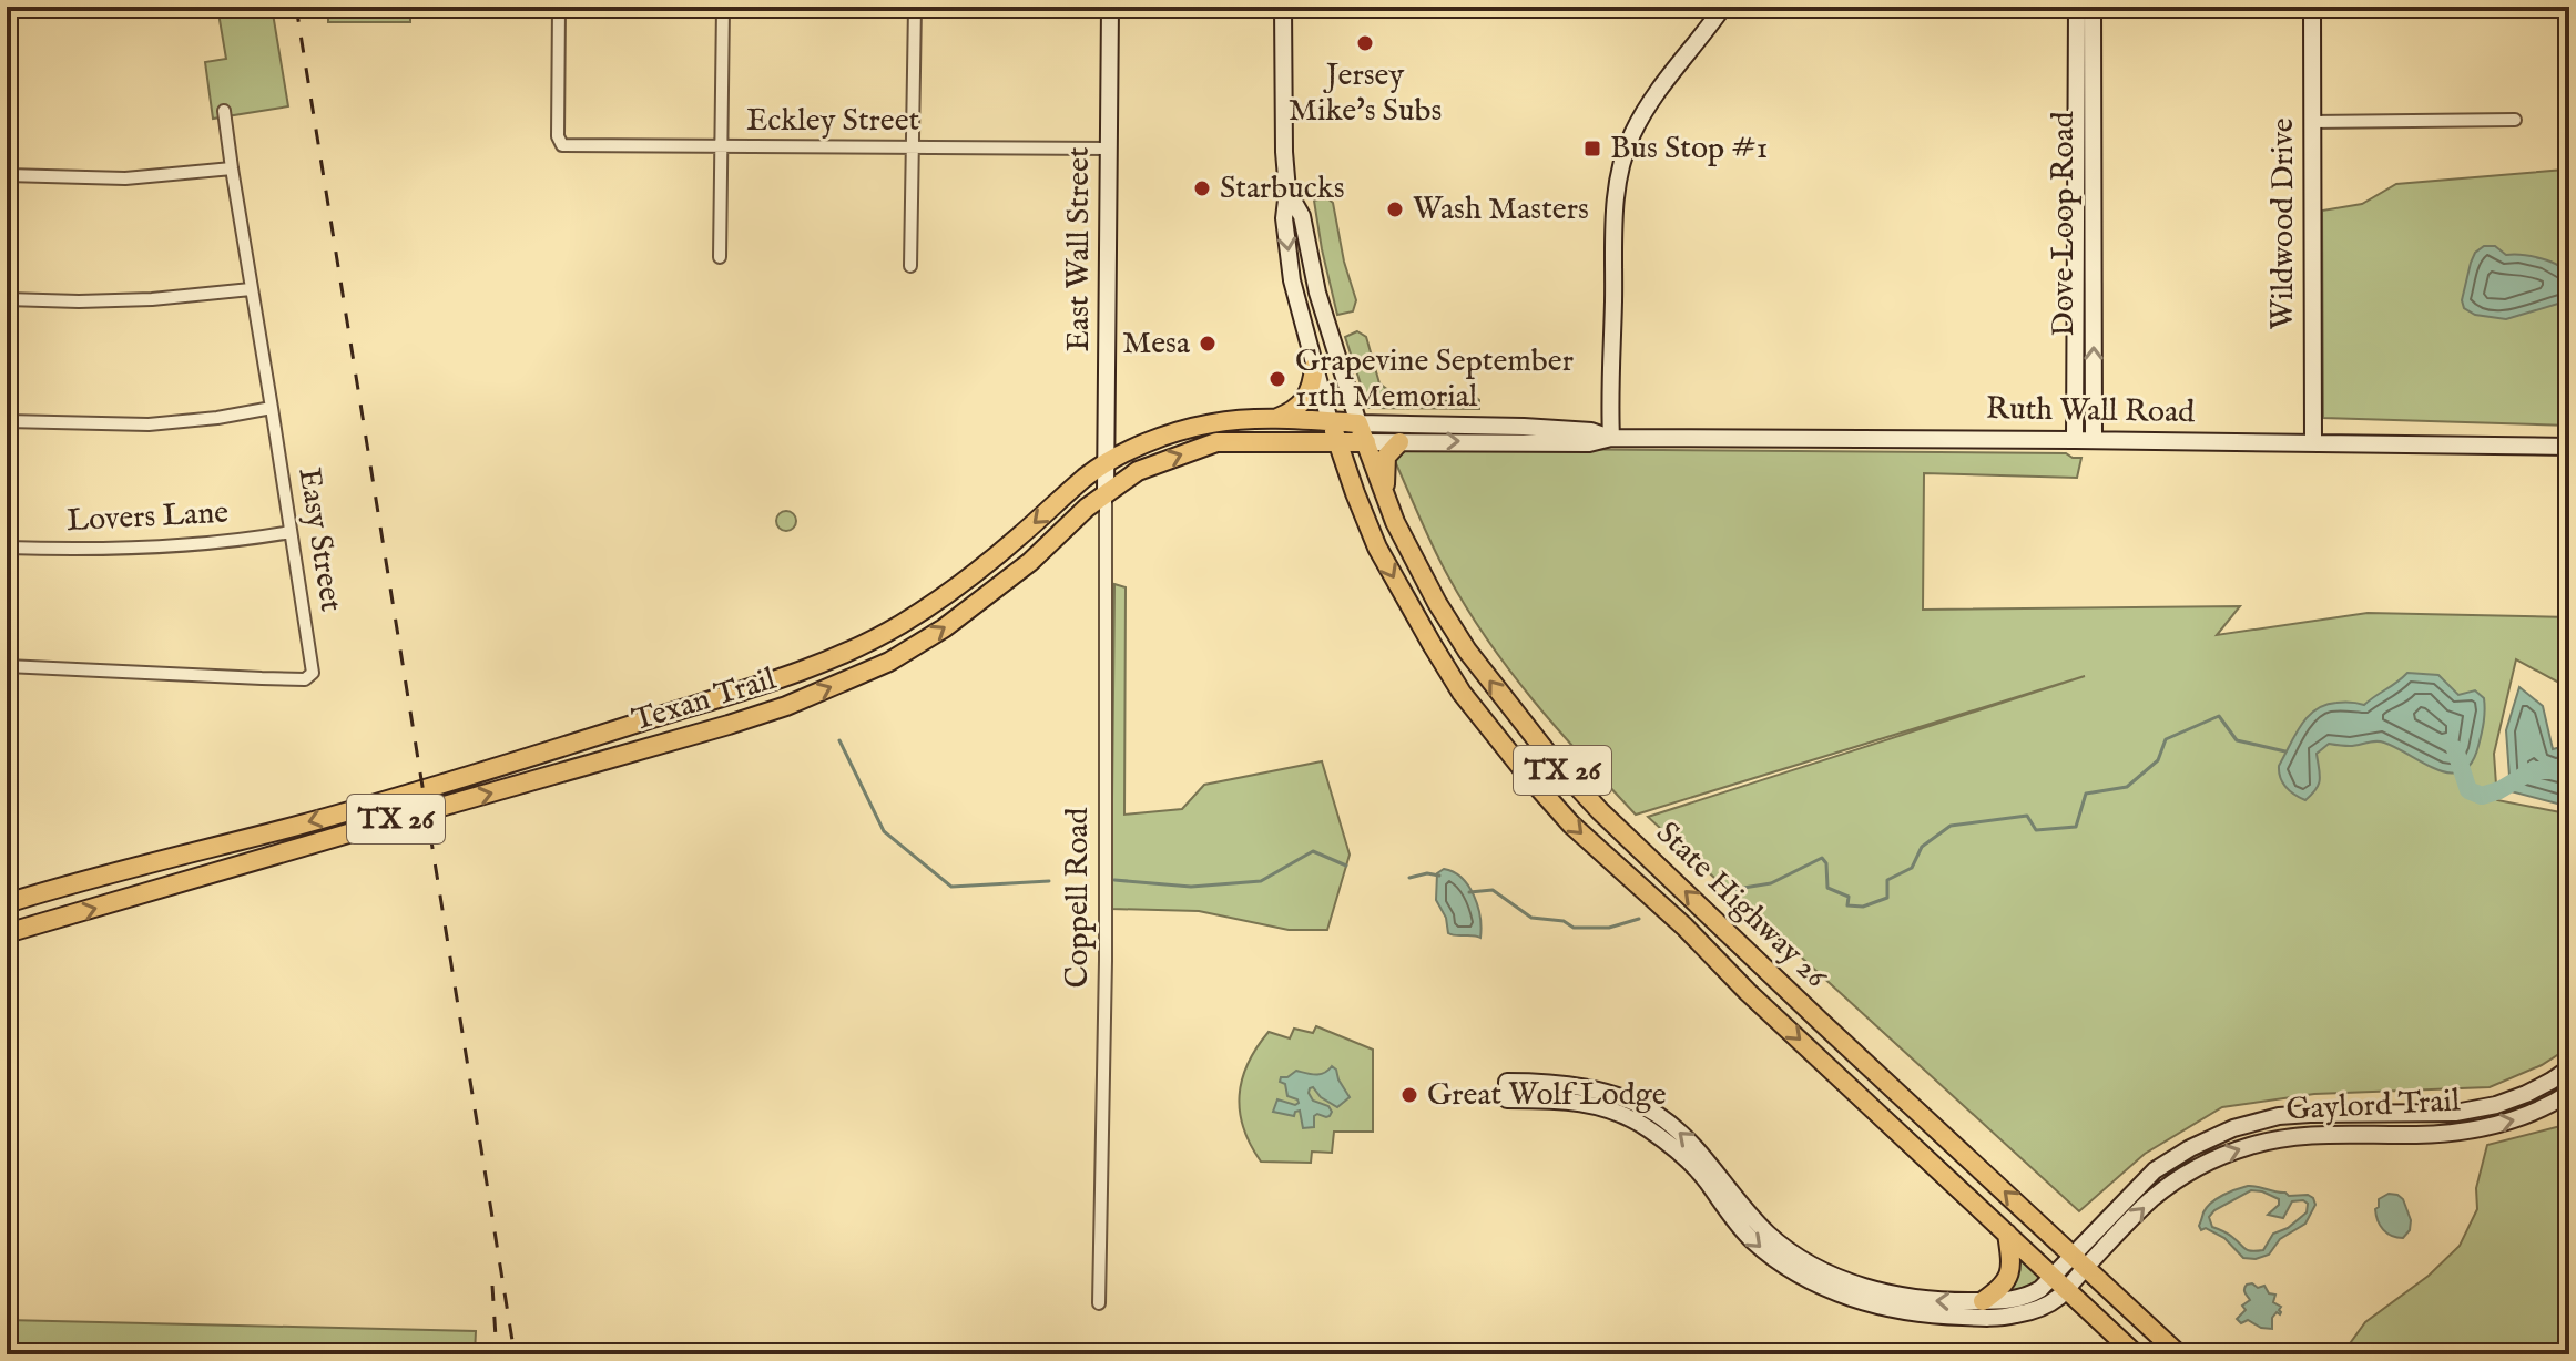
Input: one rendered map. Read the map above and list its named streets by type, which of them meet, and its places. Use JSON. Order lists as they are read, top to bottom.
{
  "streets": {
    "main road": ["Texan Trail", "TX 26", "State Highway 26"],
    "street": [
      "Eckley Street",
      "Dove Loop Road",
      "Wildwood Drive",
      "East Wall Street",
      "Ruth Wall Road",
      "Lovers Lane",
      "Easy Street",
      "Coppell Road",
      "Gaylord Trail"
    ]
  },
  "crossings": [
    ["Eckley Street", "East Wall Street"],
    ["Dove Loop Road", "Ruth Wall Road"],
    ["Wildwood Drive", "Ruth Wall Road"],
    ["East Wall Street", "Texan Trail"],
    ["East Wall Street", "Coppell Road"],
    ["Ruth Wall Road", "Texan Trail"],
    ["Ruth Wall Road", "State Highway 26"],
    ["Lovers Lane", "Easy Street"],
    ["Texan Trail", "TX 26"],
    ["Texan Trail", "Coppell Road"],
    ["Texan Trail", "State Highway 26"],
    ["TX 26", "State Highway 26"],
    ["State Highway 26", "Gaylord Trail"]
  ],
  "places": {
    "other": [
      "Jersey Mike's Subs",
      "Starbucks",
      "Wash Masters",
      "Mesa",
      "Grapevine September 11th Memorial",
      "Great Wolf Lodge"
    ],
    "transit": ["Bus Stop #1"]
  }
}
